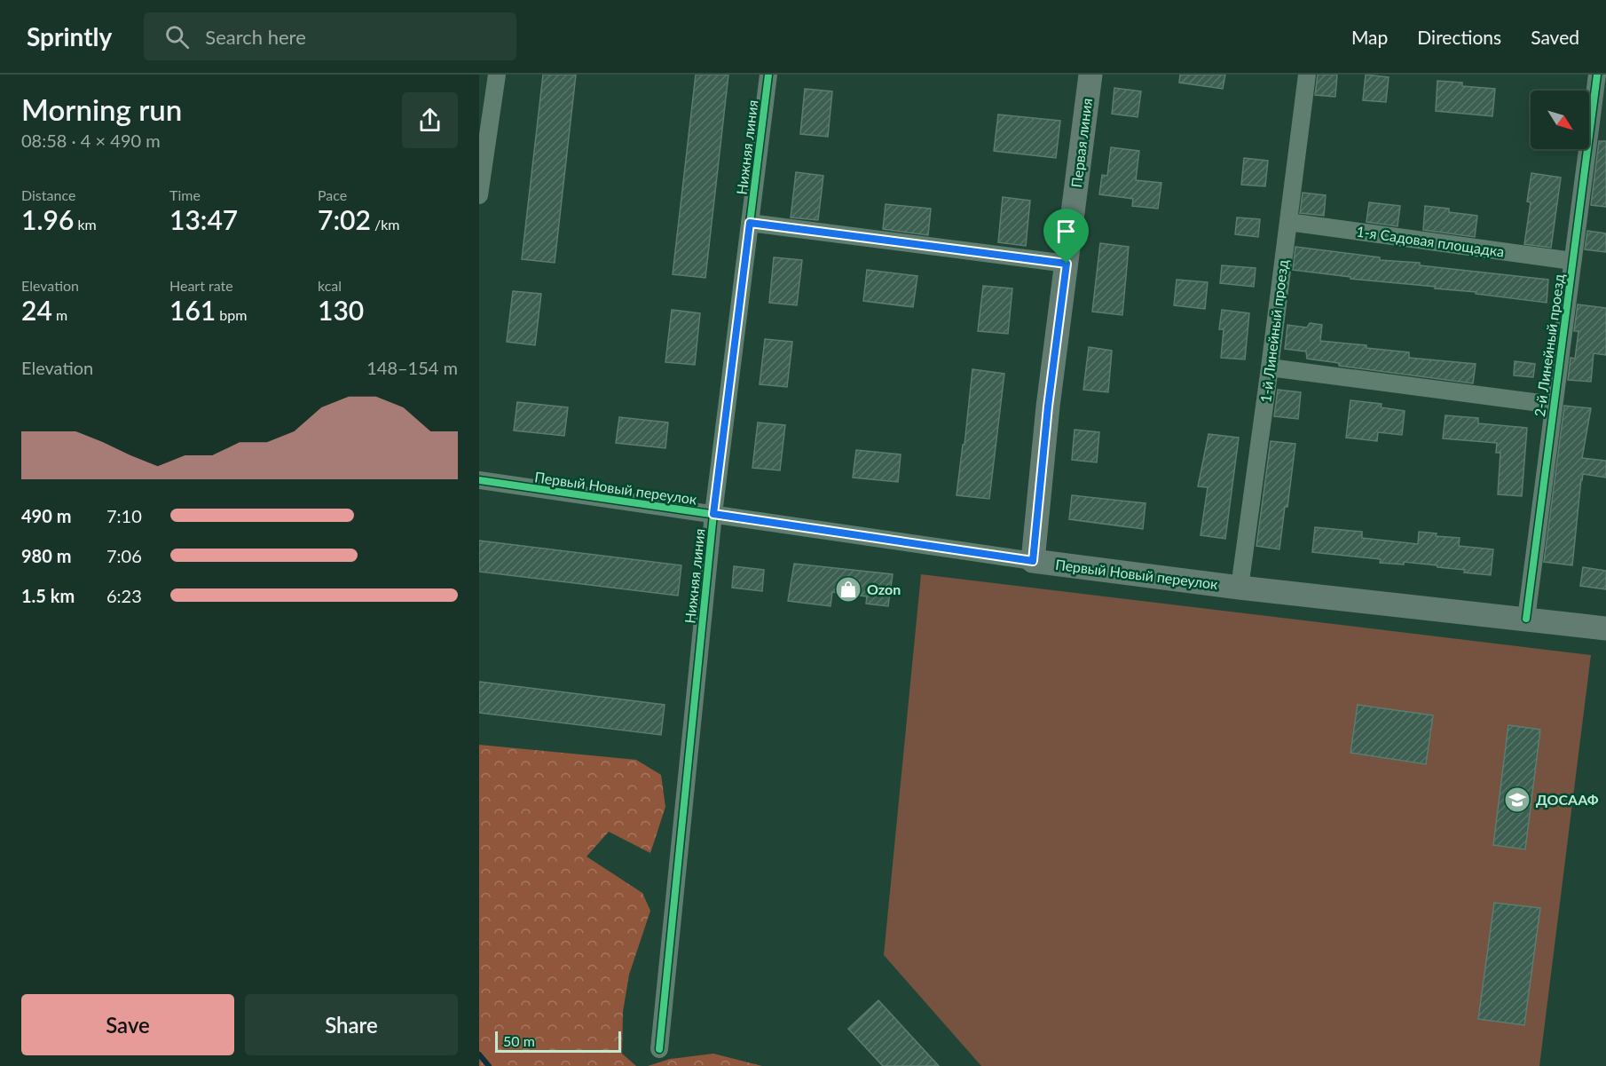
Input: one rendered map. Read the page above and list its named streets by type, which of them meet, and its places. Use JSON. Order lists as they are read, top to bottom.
{
  "streets": {
    "main road": ["Первая линия", "Первый Новый переулок"],
    "street": [
      "Нижняя линия",
      "1-я Садовая площадка",
      "1-й Линейный проезд",
      "2-й Линейный проезд"
    ]
  },
  "crossings": [
    ["Первая линия", "Первый Новый переулок"],
    ["Нижняя линия", "Первый Новый переулок"],
    ["1-я Садовая площадка", "1-й Линейный проезд"],
    ["1-я Садовая площадка", "2-й Линейный проезд"],
    ["1-й Линейный проезд", "Первый Новый переулок"],
    ["2-й Линейный проезд", "Первый Новый переулок"]
  ],
  "places": {
    "shop": ["Ozon"],
    "school or university": ["ДОСААФ"]
  },
  "scale_bar": "50 m",
  "north": "bottom right",
  "page": {
    "header": "Sprintly",
    "search": "Search here",
    "nav": ["Map", "Directions", "Saved"],
    "heading": ["Morning run", "08:58 · 4 × 490 m"],
    "stats": [
      ["Distance", "1.96 km"],
      ["Time", "13:47"],
      ["Pace", "7:02 /km"],
      ["Elevation", "24 m"],
      ["Heart rate", "161 bpm"],
      ["kcal", "130"]
    ],
    "chart": ["Elevation", "148–154 m"],
    "list": [
      {
        "name": "490 m",
        "note": "7:10"
      },
      {
        "name": "980 m",
        "note": "7:06"
      },
      {
        "name": "1.5 km",
        "note": "6:23"
      }
    ],
    "buttons": ["Save", "Share"],
    "scale": "50 m"
  }
}
